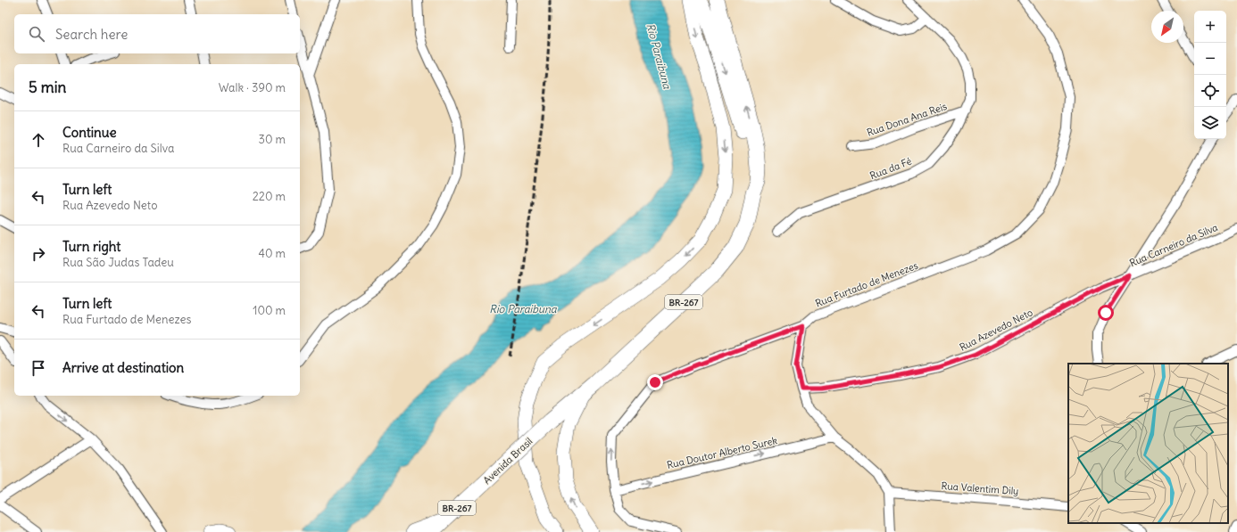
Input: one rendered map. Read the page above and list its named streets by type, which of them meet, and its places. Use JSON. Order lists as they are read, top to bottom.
{
  "streets": {
    "highway": ["BR-267", "Avenida Brasil"],
    "street": [
      "Rua Dona Ana Reis",
      "Rua da Fé",
      "Rua Carneiro da Silva",
      "Rua Furtado de Menezes",
      "Rua Azevedo Neto",
      "Rua Doutor Alberto Surek",
      "Rua Valentim Dily"
    ]
  },
  "crossings": [
    ["Rua Dona Ana Reis", "Rua da Fé"],
    ["Rua Carneiro da Silva", "Rua Azevedo Neto"],
    ["Rua Furtado de Menezes", "Rua Doutor Alberto Surek"],
    ["BR-267", "Avenida Brasil"]
  ],
  "one_way": ["Rua Doutor Alberto Surek"],
  "water": ["Rio Paraibuna"],
  "north": "bottom left",
  "page": {
    "map_buttons": ["+", "−"],
    "search": "Search here",
    "heading": ["5 min", "Walk · 390 m"],
    "list": [
      ["Continue", "Rua Carneiro da Silva", "30 m"],
      ["Turn left", "Rua Azevedo Neto", "220 m"],
      ["Turn right", "Rua São Judas Tadeu", "40 m"],
      ["Turn left", "Rua Furtado de Menezes", "100 m"],
      "Arrive at destination"
    ]
  }
}
